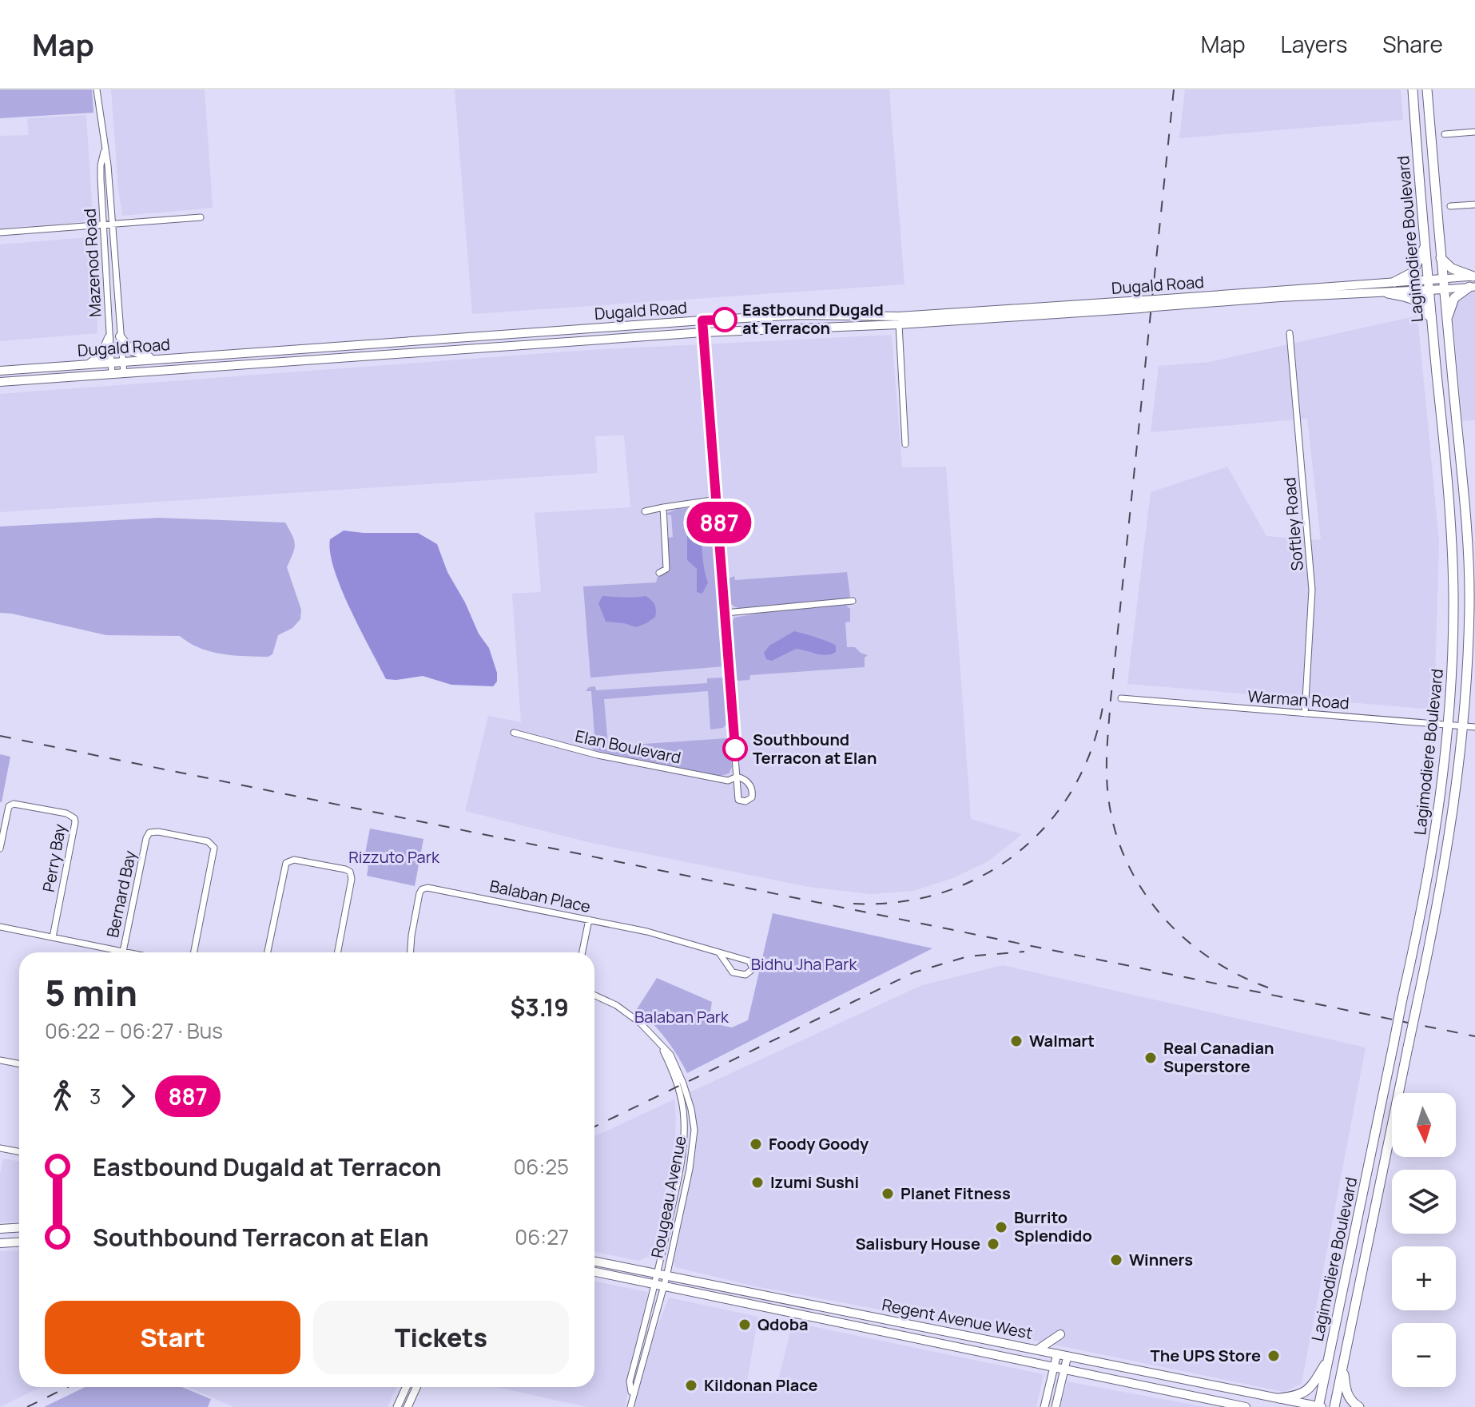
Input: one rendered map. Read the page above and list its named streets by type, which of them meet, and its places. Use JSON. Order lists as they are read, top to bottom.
{
  "streets": {
    "main road": ["Lagimodiere Boulevard", "Dugald Road", "Regent Avenue West"],
    "street": [
      "Mazenod Road",
      "Softley Road",
      "Warman Road",
      "Elan Boulevard",
      "Perry Bay",
      "Bernard Bay",
      "Balaban Place",
      "Rougeau Avenue"
    ]
  },
  "crossings": [
    ["Lagimodiere Boulevard", "Dugald Road"],
    ["Lagimodiere Boulevard", "Warman Road"],
    ["Lagimodiere Boulevard", "Regent Avenue West"],
    ["Mazenod Road", "Dugald Road"],
    ["Softley Road", "Warman Road"],
    ["Rougeau Avenue", "Regent Avenue West"]
  ],
  "parks": ["Rizzuto Park", "Bidhu Jha Park", "Balaban Park"],
  "places": [
    "Eastbound Dugald at Terracon",
    "Southbound Terracon at Elan",
    "Walmart",
    "Real Canadian Superstore",
    "Foody Goody",
    "Izumi Sushi",
    "Planet Fitness",
    "Burrito Splendido",
    "Salisbury House",
    "Winners",
    "Qdoba",
    "The UPS Store",
    "Kildonan Place"
  ],
  "lines": ["bus line 887"],
  "north": "bottom",
  "page": {
    "header": "Map",
    "nav": ["Map", "Layers", "Share"],
    "on_map": "887",
    "heading": ["5 min", "06:22 – 06:27 · Bus", "$3.19"],
    "legs": ["3", "887"],
    "map_buttons": ["+", "−"],
    "list": [
      {
        "name": "Eastbound Dugald at Terracon",
        "value": "06:25"
      },
      {
        "name": "Southbound Terracon at Elan",
        "value": "06:27"
      }
    ],
    "buttons": ["Start", "Tickets"]
  }
}
